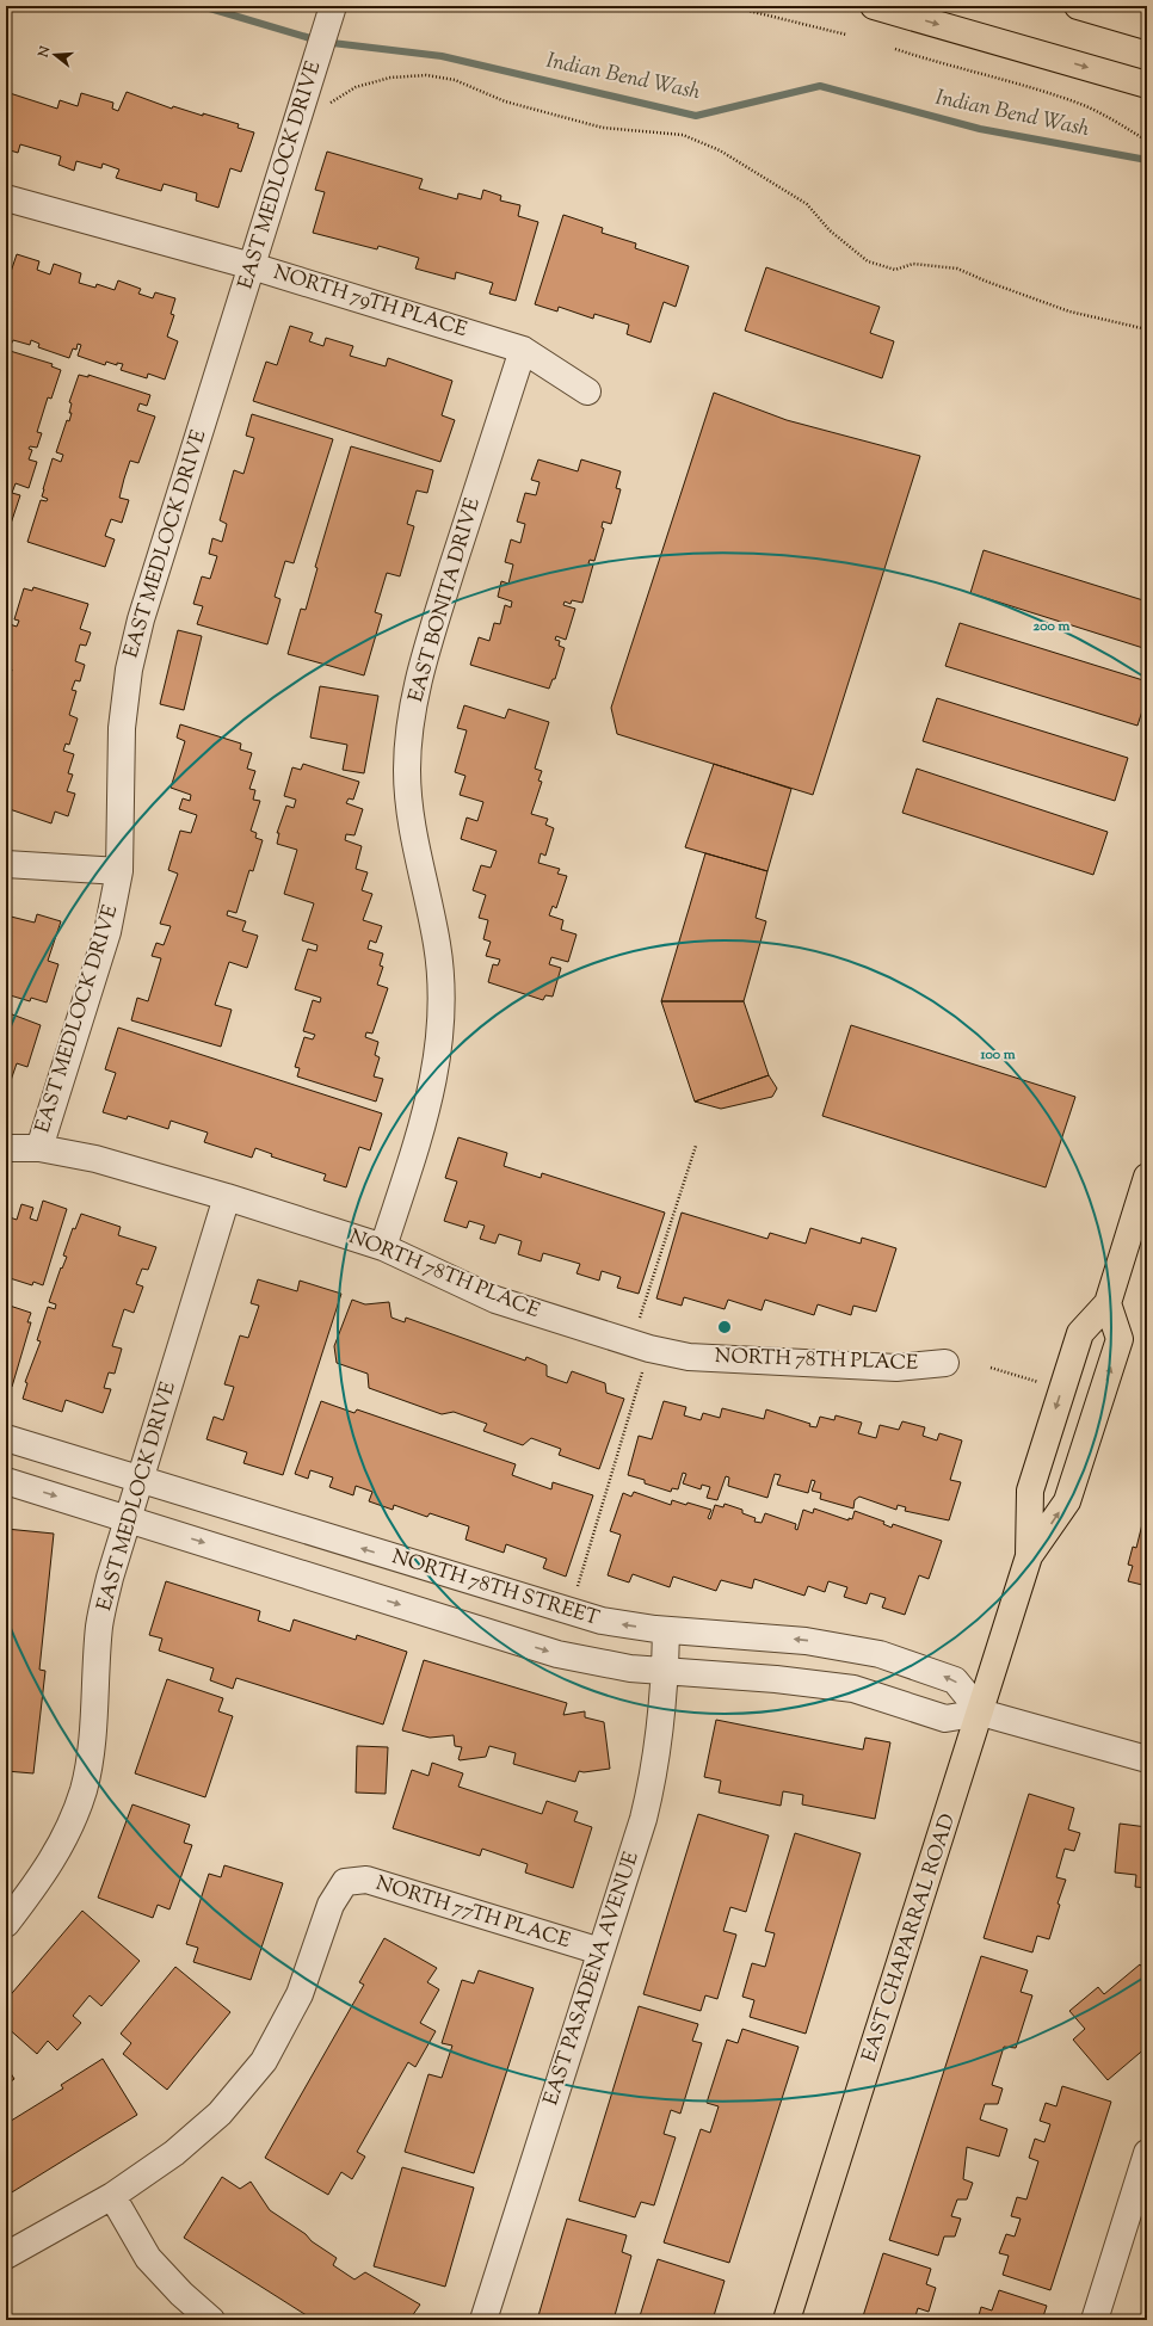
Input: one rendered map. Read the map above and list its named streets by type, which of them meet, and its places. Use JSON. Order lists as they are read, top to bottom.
{
  "streets": {
    "main road": ["EAST CHAPARRAL ROAD"],
    "street": [
      "EAST MEDLOCK DRIVE",
      "NORTH 79TH PLACE",
      "EAST BONITA DRIVE",
      "NORTH 78TH PLACE",
      "NORTH 78TH STREET",
      "NORTH 77TH PLACE",
      "EAST PASADENA AVENUE"
    ]
  },
  "crossings": [
    ["EAST MEDLOCK DRIVE", "NORTH 79TH PLACE"],
    ["EAST MEDLOCK DRIVE", "NORTH 78TH PLACE"],
    ["EAST MEDLOCK DRIVE", "NORTH 78TH STREET"],
    ["NORTH 79TH PLACE", "EAST BONITA DRIVE"],
    ["EAST BONITA DRIVE", "NORTH 78TH PLACE"],
    ["NORTH 78TH STREET", "EAST CHAPARRAL ROAD"],
    ["NORTH 78TH STREET", "EAST PASADENA AVENUE"],
    ["NORTH 77TH PLACE", "EAST PASADENA AVENUE"]
  ],
  "water": ["Indian Bend Wash"],
  "north": "left",
  "rings": ["200 m", "100 m"]
}
